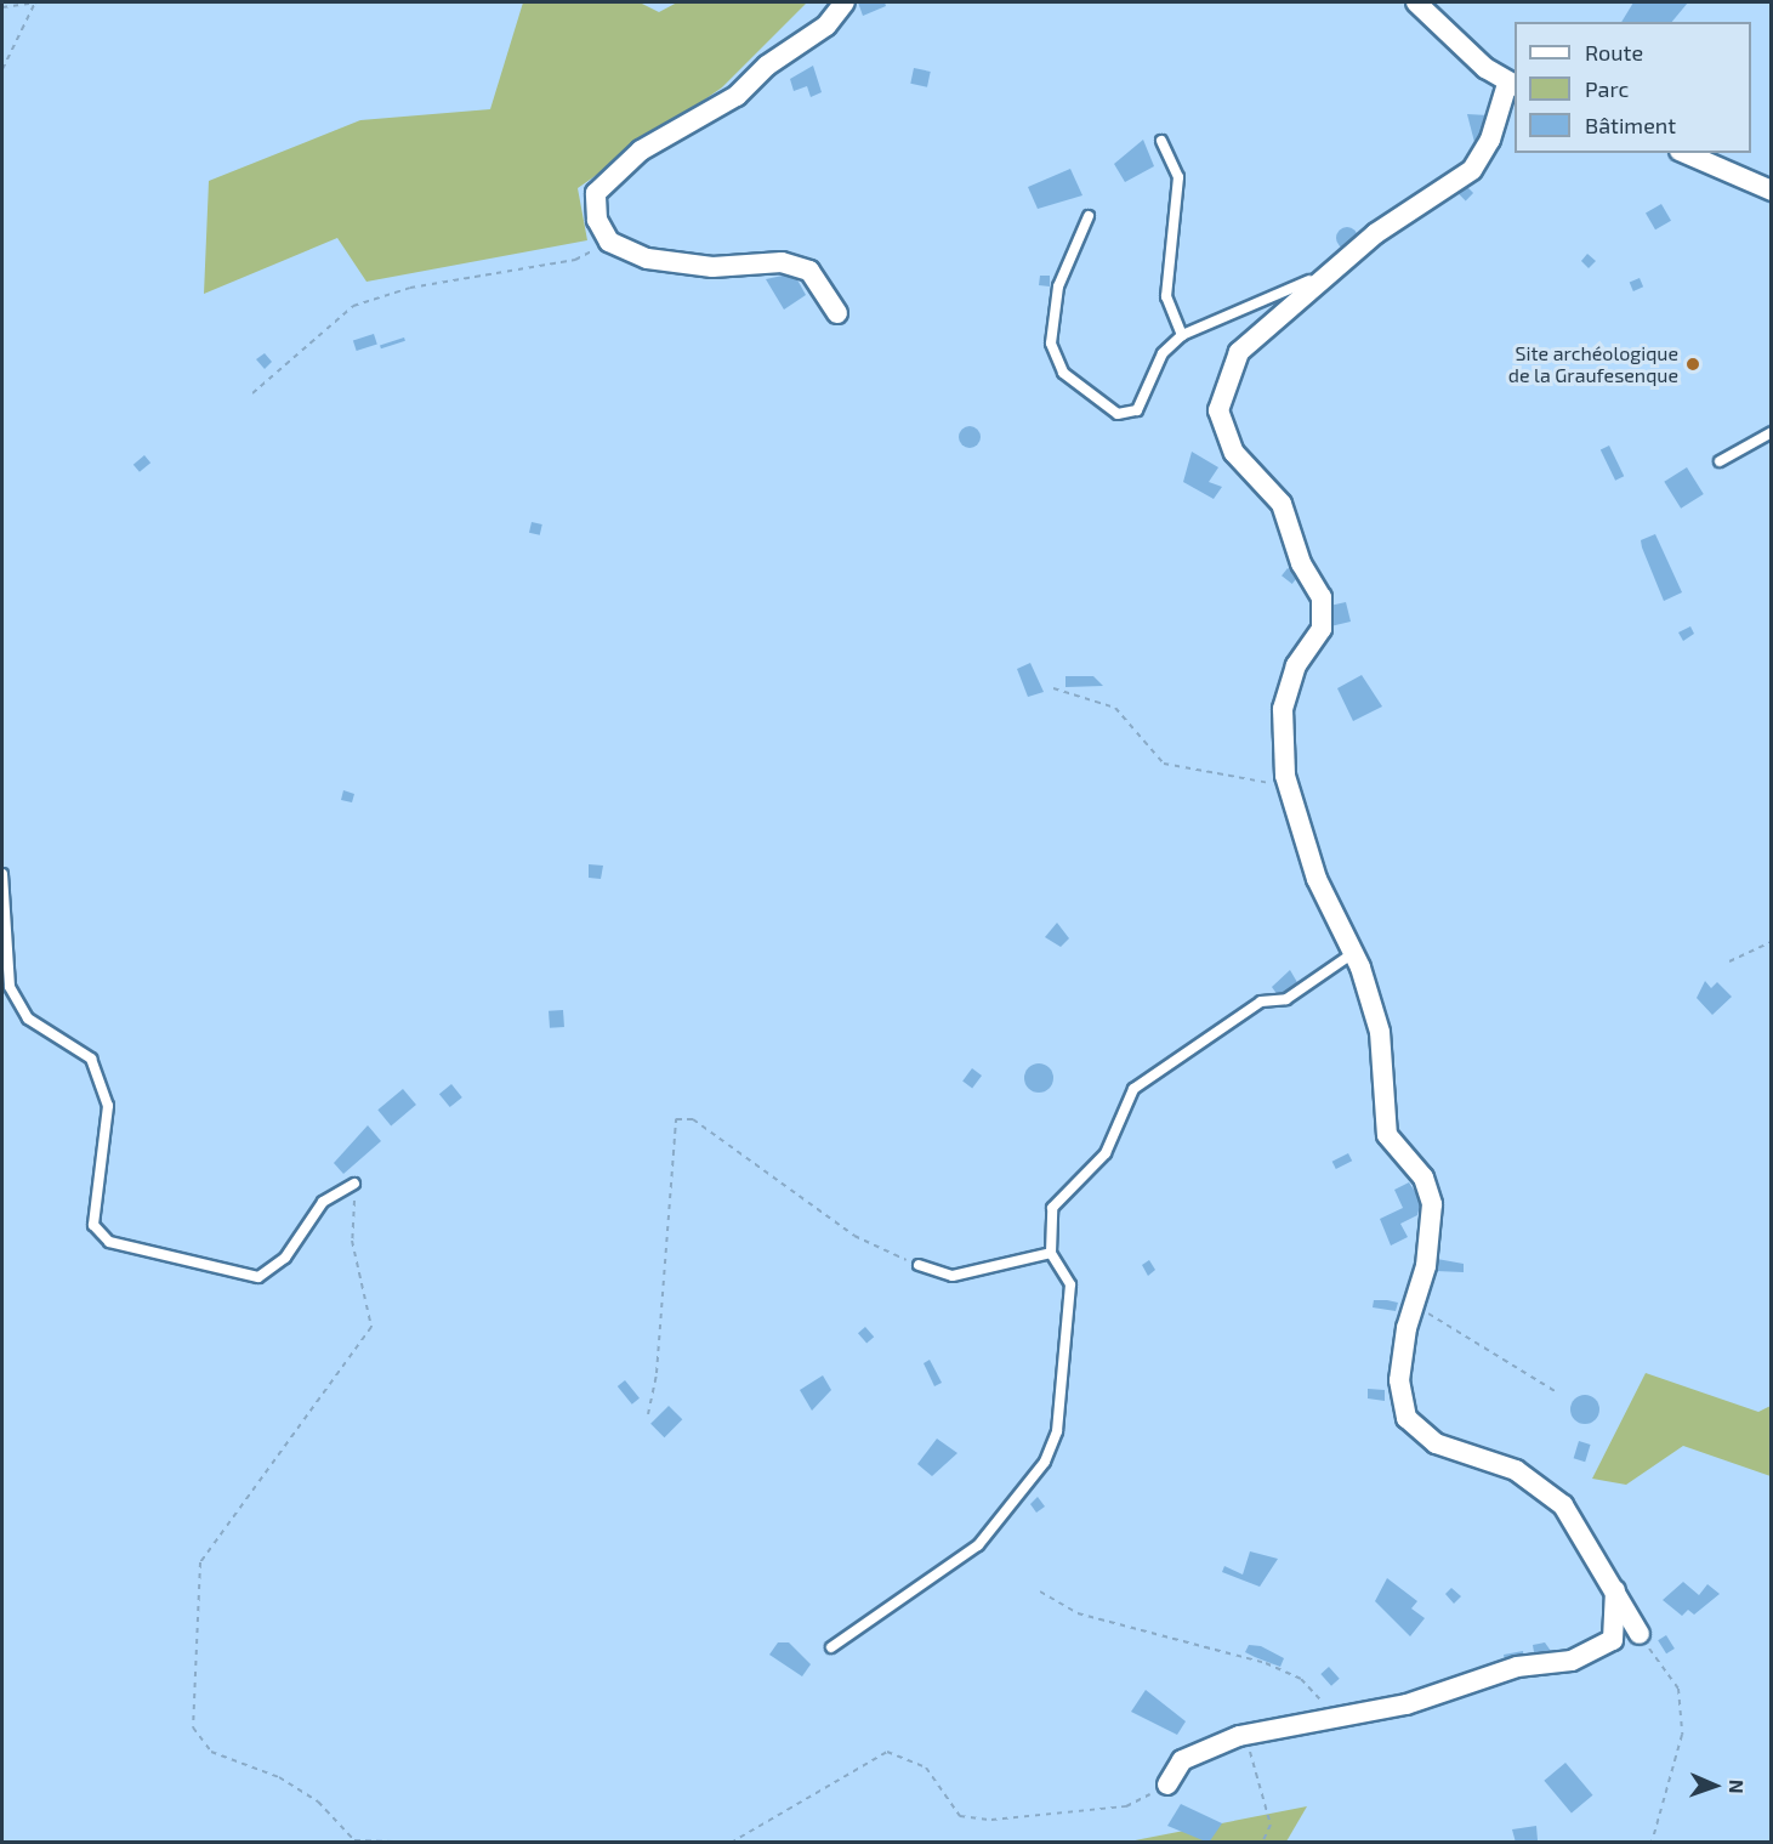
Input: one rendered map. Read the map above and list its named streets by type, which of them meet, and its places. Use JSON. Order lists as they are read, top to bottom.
{
  "places": ["Site archéologique de la Graufesenque"],
  "legend": ["Route", "Parc", "Bâtiment"],
  "north": "right"
}
